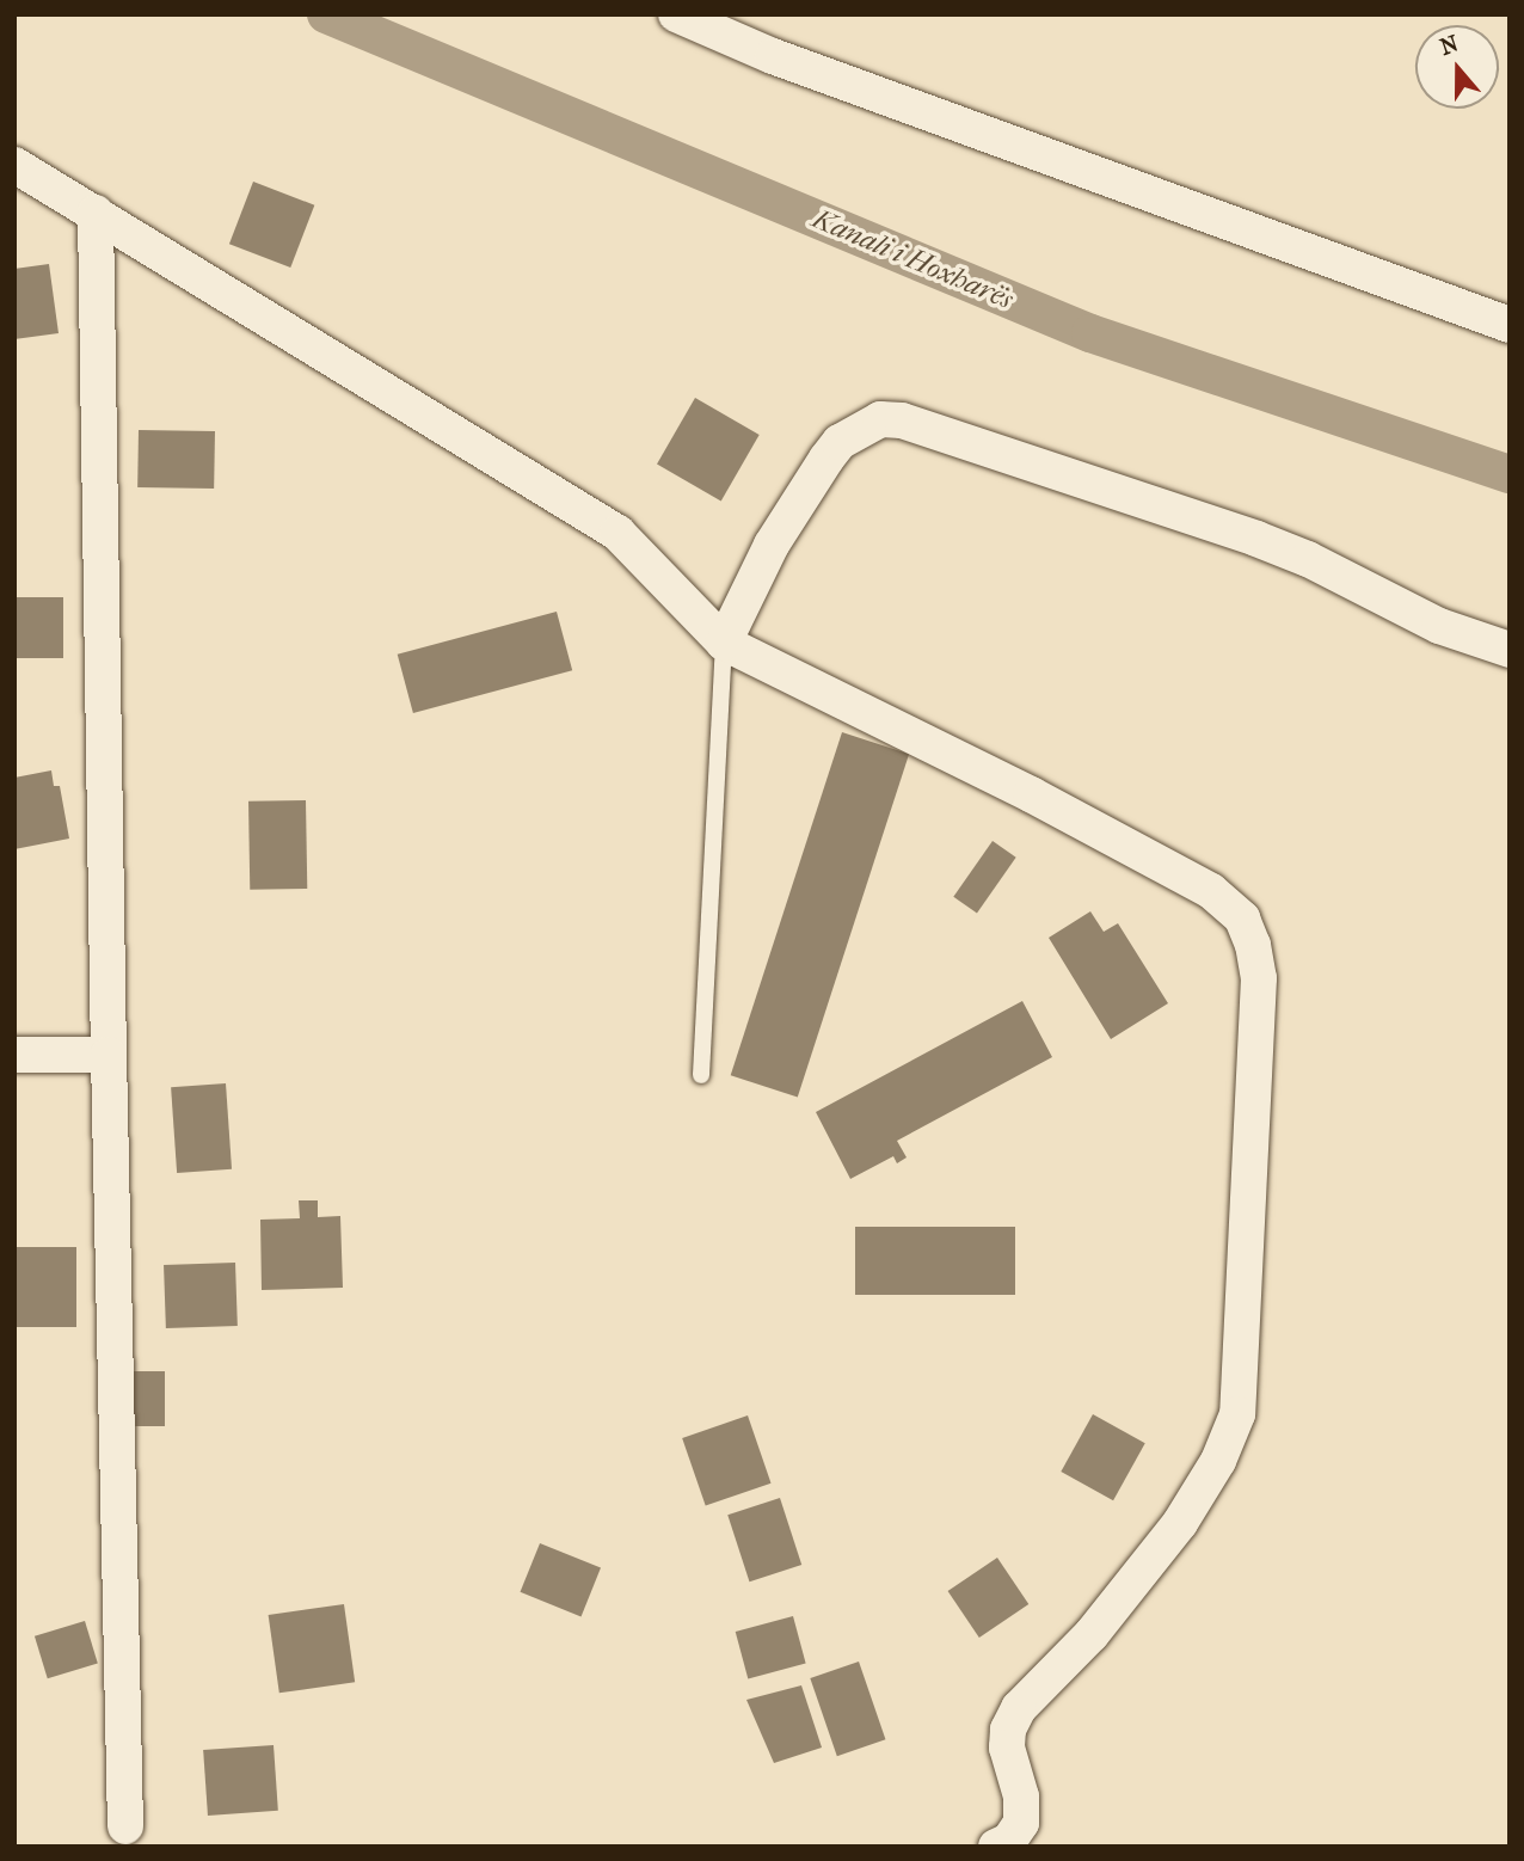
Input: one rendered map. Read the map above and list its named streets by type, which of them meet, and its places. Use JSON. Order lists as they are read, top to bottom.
{
  "water": ["Kanali i Hoxharës"],
  "north": "top"
}
